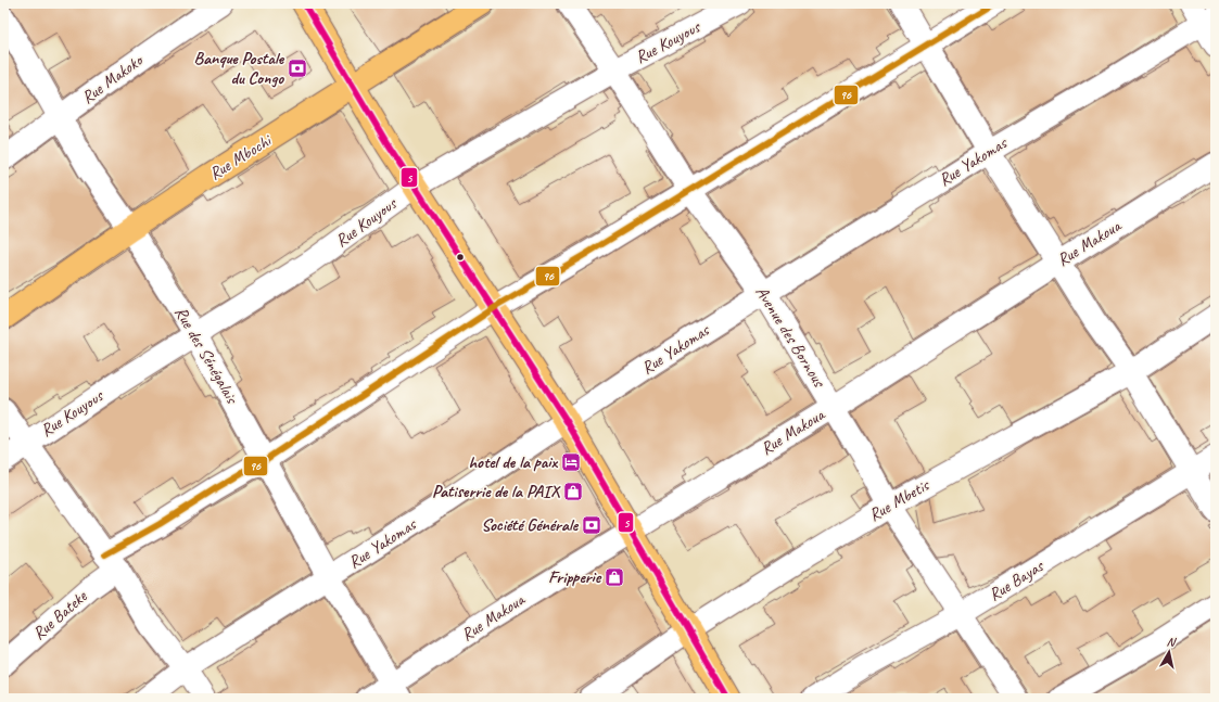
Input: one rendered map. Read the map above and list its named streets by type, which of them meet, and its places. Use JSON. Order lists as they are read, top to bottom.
{
  "streets": {
    "main road": ["Rue Mbochi"],
    "street": [
      "Rue Kouyous",
      "Rue Makoko",
      "Rue Yakomas",
      "Rue Makoua",
      "Avenue des Bornous",
      "Rue des Sénégalais",
      "Rue Mbetis",
      "Rue Bayas",
      "Rue Bateke"
    ]
  },
  "crossings": [
    ["Rue Kouyous", "Avenue des Bornous"],
    ["Rue Kouyous", "Rue des Sénégalais"],
    ["Rue Makoko", "Rue des Sénégalais"],
    ["Rue Mbochi", "Rue des Sénégalais"],
    ["Rue Yakomas", "Avenue des Bornous"],
    ["Rue Yakomas", "Rue des Sénégalais"],
    ["Rue Makoua", "Avenue des Bornous"],
    ["Rue Makoua", "Rue des Sénégalais"],
    ["Avenue des Bornous", "Rue Mbetis"],
    ["Avenue des Bornous", "Rue Bayas"],
    ["Avenue des Bornous", "Rue Bateke"],
    ["Rue des Sénégalais", "Rue Bateke"]
  ],
  "places": {
    "bank": ["Banque Postale du Congo", "Société Générale"],
    "hotel": ["hotel de la paix"],
    "shop": ["Patiserrie de la PAIX", "Fripperie"]
  },
  "lines": ["transit line 5", "transit line 96"],
  "north": "top"
}
